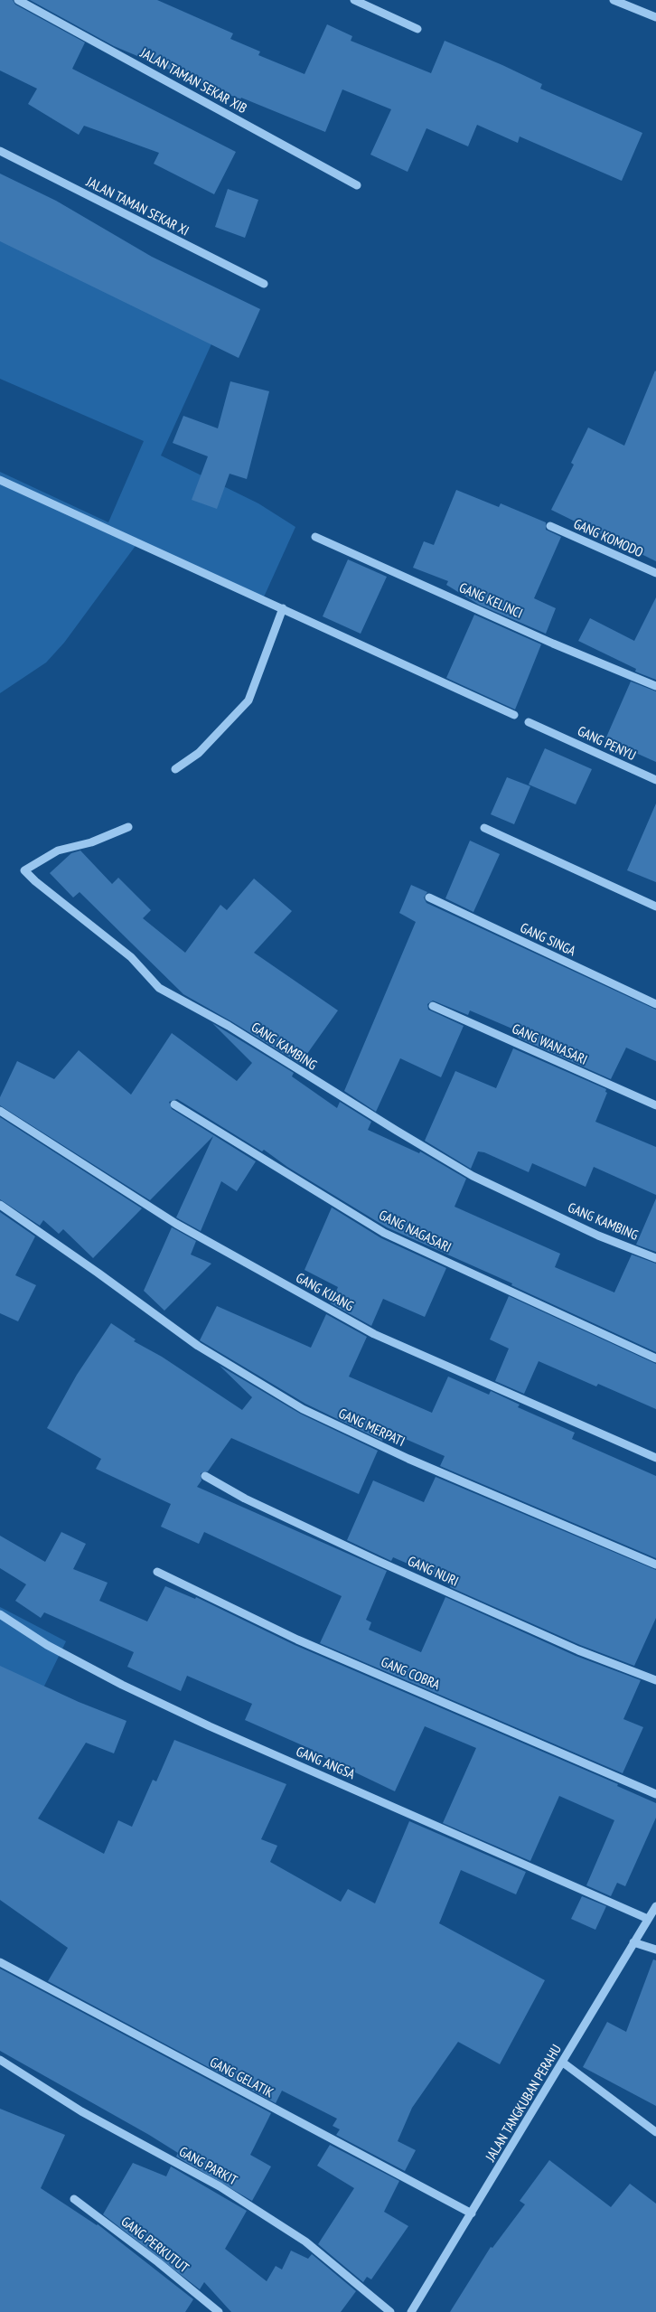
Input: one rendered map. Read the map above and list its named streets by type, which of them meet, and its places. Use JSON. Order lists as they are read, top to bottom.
{
  "streets": {
    "street": [
      "JALAN TAMAN SEKAR XIB",
      "JALAN TAMAN SEKAR XI",
      "GANG KOMODO",
      "GANG KELINCI",
      "GANG PENYU",
      "GANG SINGA",
      "GANG WANASARI",
      "GANG KAMBING",
      "GANG NAGASARI",
      "GANG KIJANG",
      "GANG MERPATI",
      "GANG NURI",
      "GANG COBRA",
      "GANG ANGSA",
      "GANG GELATIK",
      "JALAN TANGKUBAN PERAHU",
      "GANG PARKIT",
      "GANG PERKUTUT"
    ]
  },
  "crossings": [
    ["GANG ANGSA", "JALAN TANGKUBAN PERAHU"],
    ["GANG GELATIK", "JALAN TANGKUBAN PERAHU"]
  ]
}
